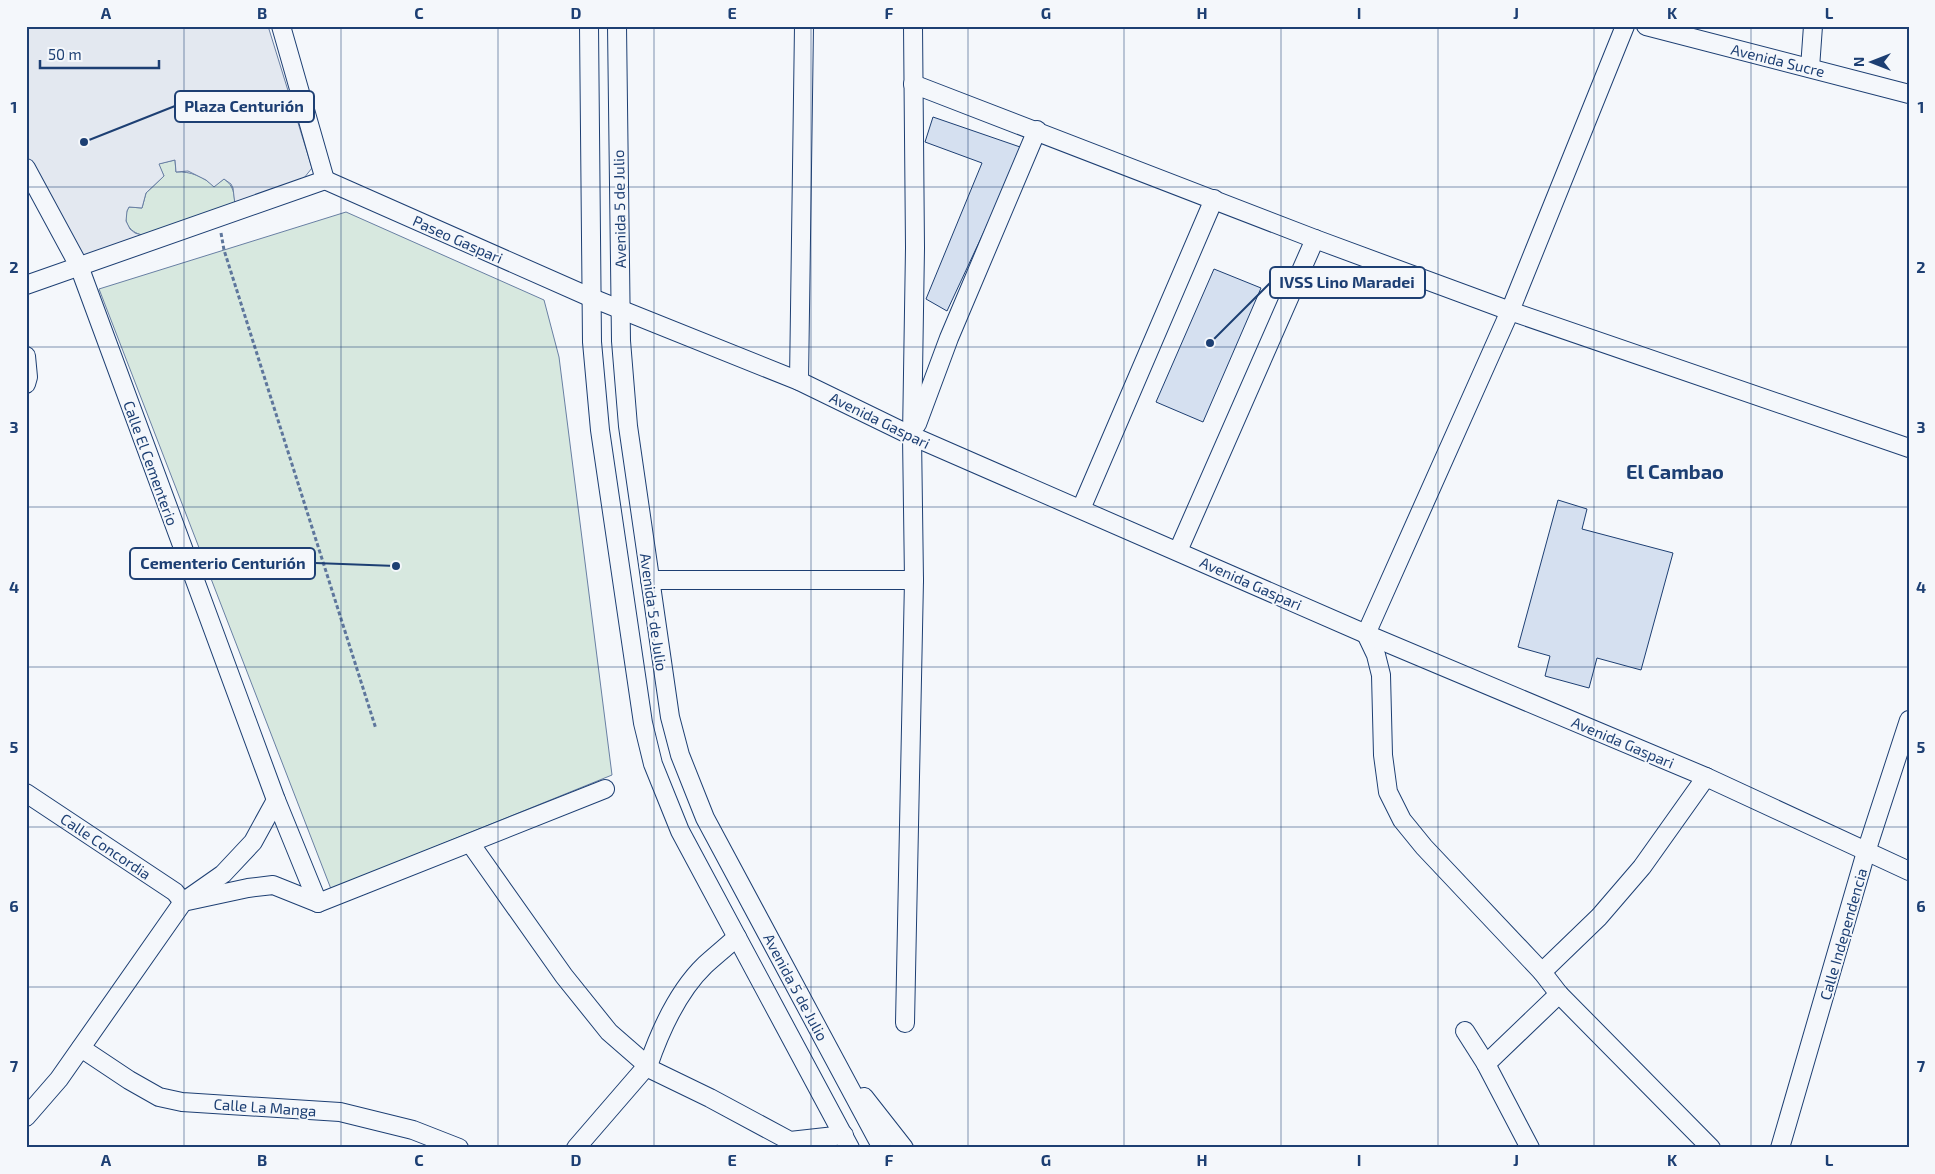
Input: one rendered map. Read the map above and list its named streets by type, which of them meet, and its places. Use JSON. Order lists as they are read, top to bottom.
{
  "streets": {
    "street": [
      "Avenida Sucre",
      "Avenida 5 de Julio",
      "Paseo Gaspari",
      "Avenida Gaspari",
      "Calle El Cementerio",
      "Calle Concordia",
      "Calle Independencia",
      "Calle La Manga"
    ]
  },
  "crossings": [
    ["Avenida 5 de Julio", "Paseo Gaspari"],
    ["Avenida 5 de Julio", "Avenida Gaspari"],
    ["Paseo Gaspari", "Avenida Gaspari"],
    ["Avenida Gaspari", "Calle Independencia"]
  ],
  "districts": ["El Cambao"],
  "places": ["Plaza Centurión", "IVSS Lino Maradei", "Cementerio Centurión"],
  "scale_bar": "50 m",
  "north": "left",
  "grid": {
    "columns": [
      "A",
      "B",
      "C",
      "D",
      "E",
      "F",
      "G",
      "H",
      "I",
      "J",
      "K",
      "L"
    ],
    "rows": [
      "1",
      "2",
      "3",
      "4",
      "5",
      "6",
      "7"
    ]
  }
}
